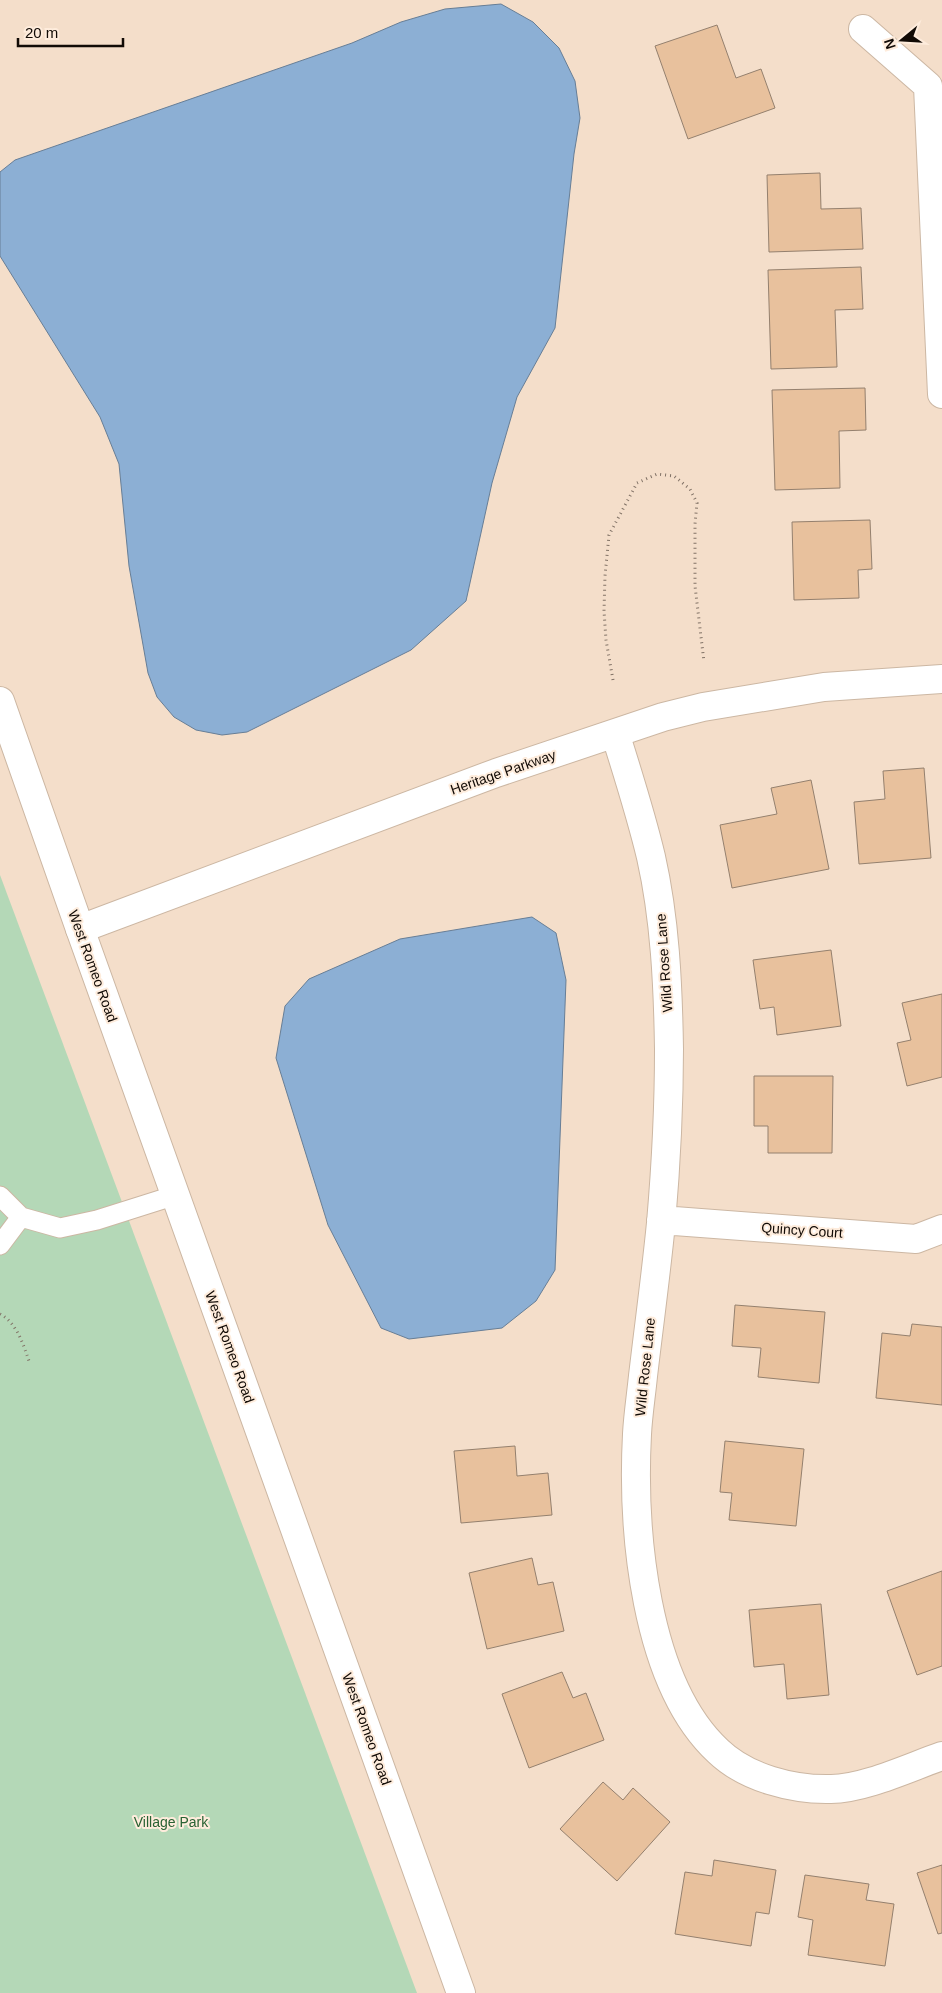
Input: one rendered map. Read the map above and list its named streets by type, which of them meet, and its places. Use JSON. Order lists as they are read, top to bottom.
{
  "streets": {
    "street": [
      "Heritage Parkway",
      "Wild Rose Lane",
      "West Romeo Road",
      "Quincy Court"
    ]
  },
  "crossings": [
    ["Heritage Parkway", "Wild Rose Lane"],
    ["Heritage Parkway", "West Romeo Road"],
    ["Wild Rose Lane", "Quincy Court"]
  ],
  "parks": ["Village Park"],
  "scale_bar": "20 m",
  "north": "left"
}
